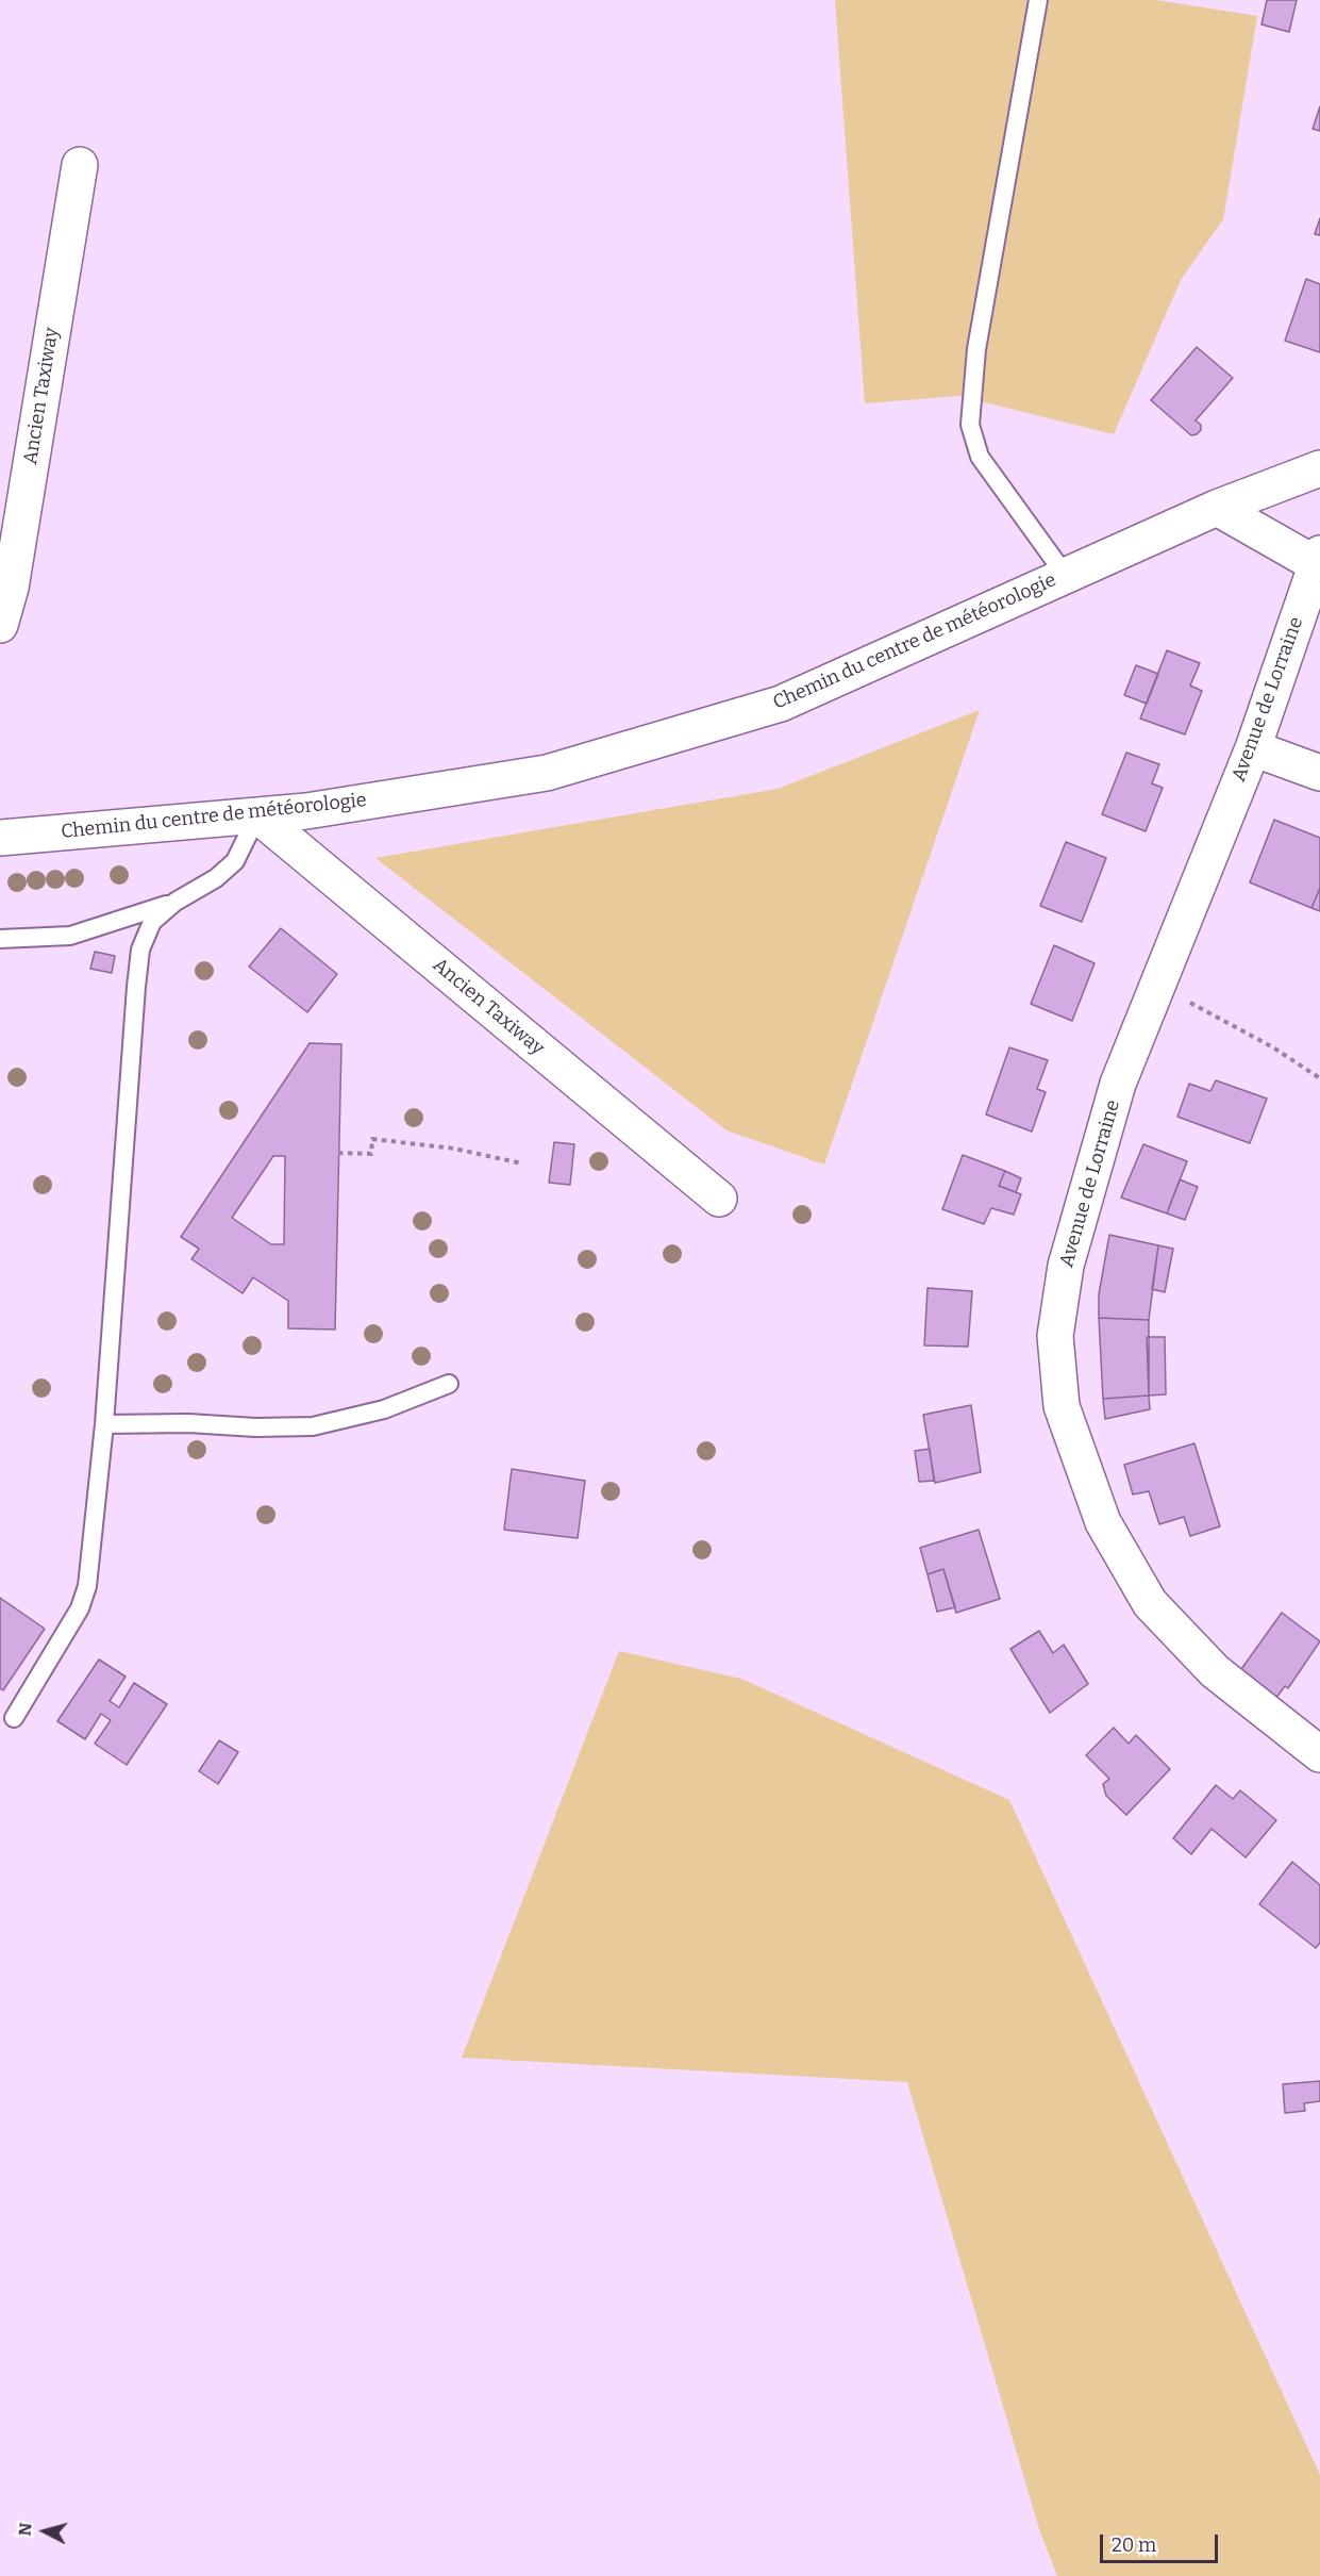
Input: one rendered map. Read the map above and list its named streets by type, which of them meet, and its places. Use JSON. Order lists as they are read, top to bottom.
{
  "streets": {
    "street": ["Ancien Taxiway", "Chemin du centre de météorologie", "Avenue de Lorraine"]
  },
  "crossings": [
    ["Ancien Taxiway", "Chemin du centre de météorologie"]
  ],
  "scale_bar": "20 m",
  "north": "left"
}
